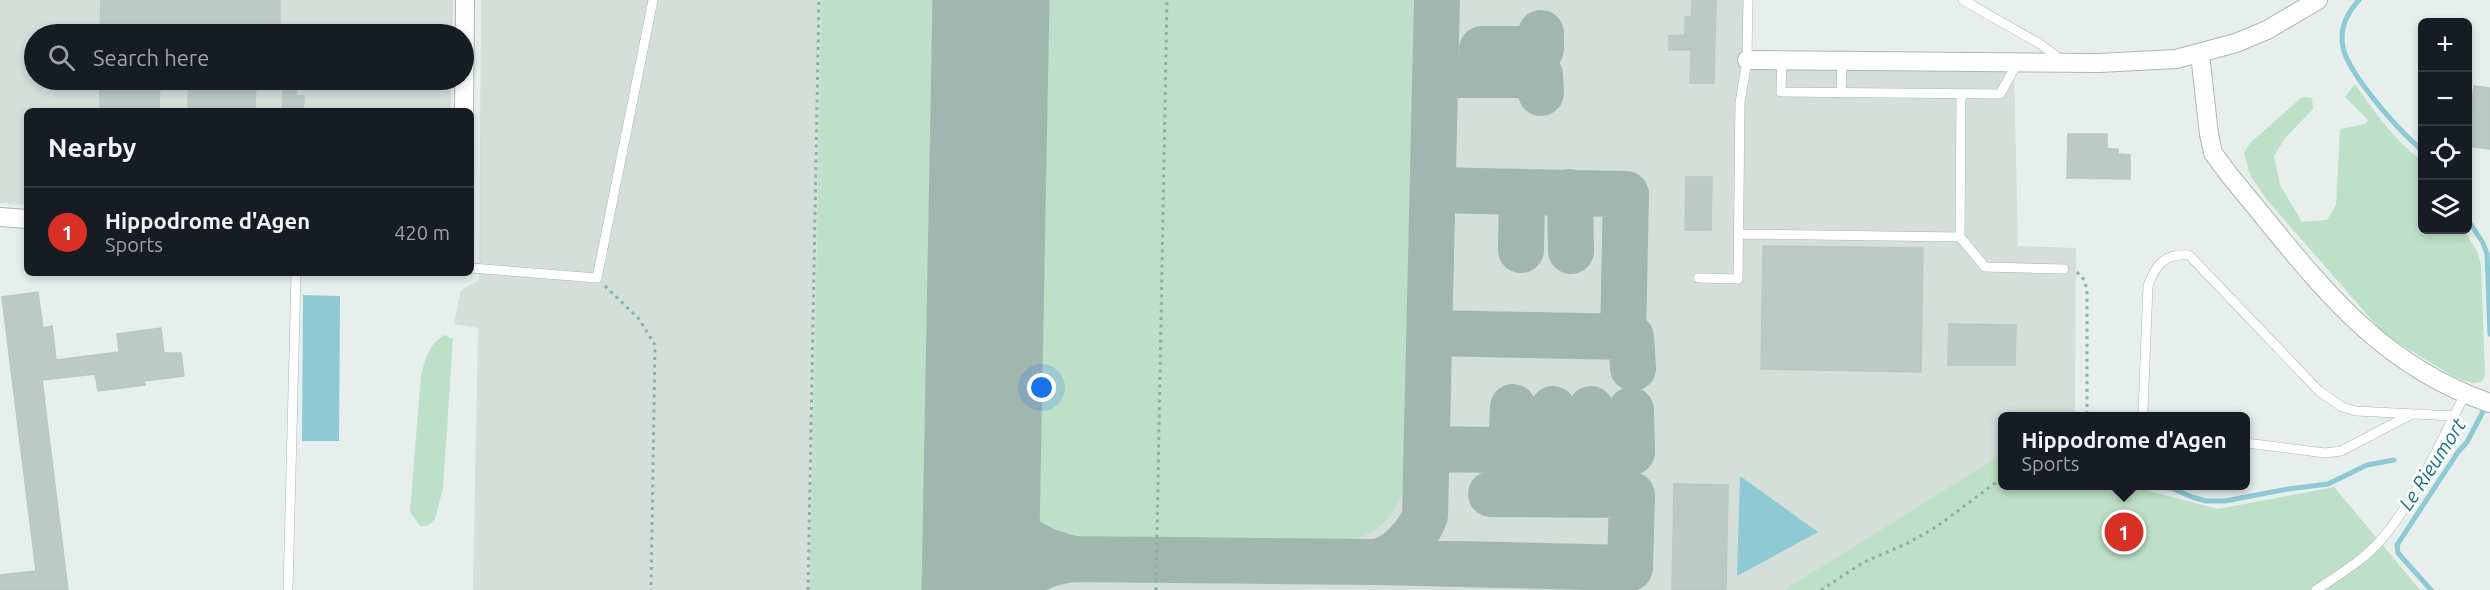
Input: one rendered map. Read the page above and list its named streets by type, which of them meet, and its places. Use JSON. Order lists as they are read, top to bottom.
{
  "water": ["Le Rieumort"],
  "page": {
    "map_buttons": ["+", "−"],
    "search": "Search here",
    "heading": "Nearby",
    "list": [
      {
        "mark": "1",
        "name": "Hippodrome d'Agen",
        "note": "Sports",
        "value": "420 m"
      }
    ],
    "popup": ["Hippodrome d'Agen", "Sports"],
    "pins": "1"
  }
}
